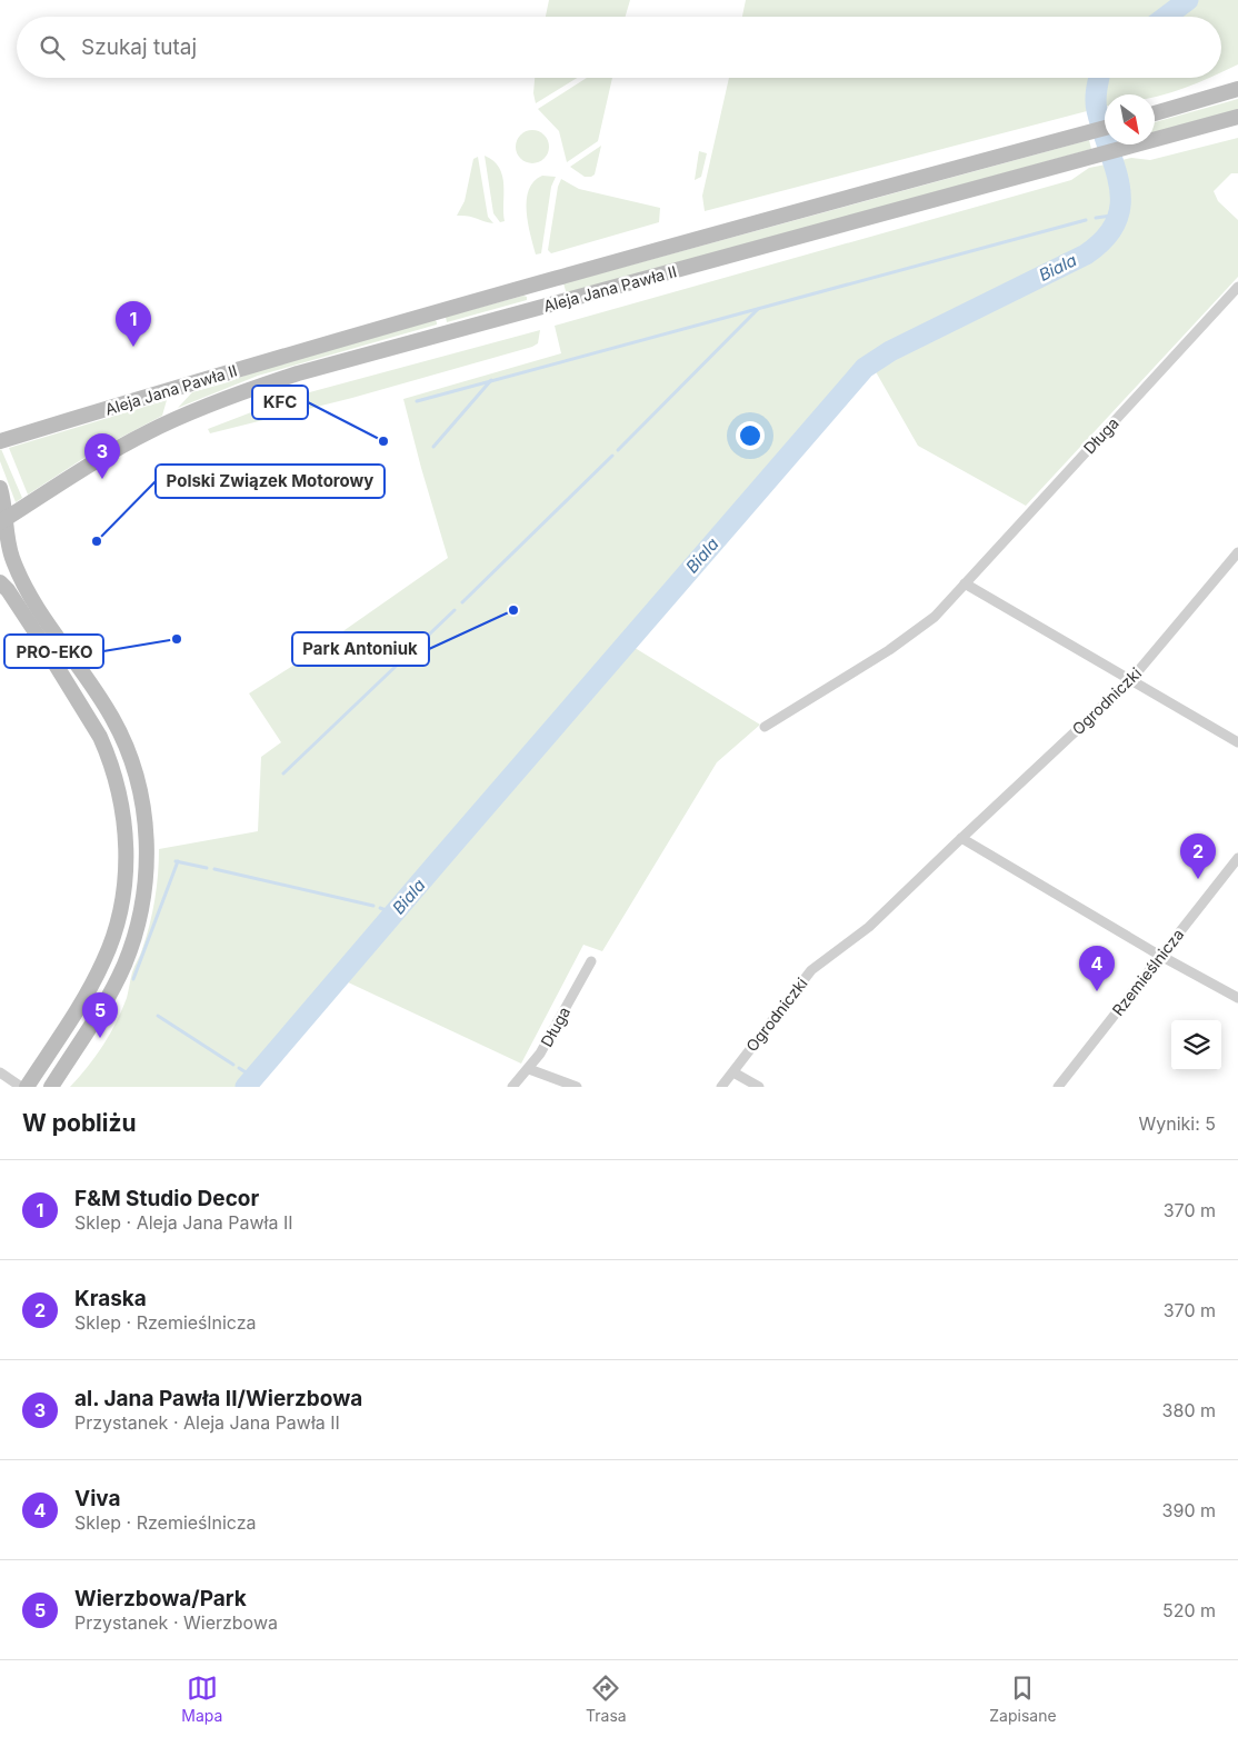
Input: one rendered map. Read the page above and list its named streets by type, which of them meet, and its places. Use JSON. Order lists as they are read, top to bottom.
{
  "streets": {
    "main road": ["Aleja Jana Pawła II"],
    "street": ["Długa", "Ogrodniczki", "Rzemieślnicza"]
  },
  "water": ["Biala"],
  "places": [
    "KFC",
    "Polski Związek Motorowy",
    "Park Antoniuk",
    "PRO-EKO"
  ],
  "north": "bottom right",
  "page": {
    "search": "Szukaj tutaj",
    "pins": [
      "1",
      "3",
      "2",
      "4",
      "5"
    ],
    "heading": ["W pobliżu", "Wyniki: 5"],
    "list": [
      {
        "mark": "1",
        "name": "F&M Studio Decor",
        "note": "Sklep · Aleja Jana Pawła II",
        "value": "370 m"
      },
      {
        "mark": "2",
        "name": "Kraska",
        "note": "Sklep · Rzemieślnicza",
        "value": "370 m"
      },
      {
        "mark": "3",
        "name": "al. Jana Pawła II/Wierzbowa",
        "note": "Przystanek · Aleja Jana Pawła II",
        "value": "380 m"
      },
      {
        "mark": "4",
        "name": "Viva",
        "note": "Sklep · Rzemieślnicza",
        "value": "390 m"
      },
      {
        "mark": "5",
        "name": "Wierzbowa/Park",
        "note": "Przystanek · Wierzbowa",
        "value": "520 m"
      }
    ],
    "nav": ["Mapa", "Trasa", "Zapisane"]
  }
}
